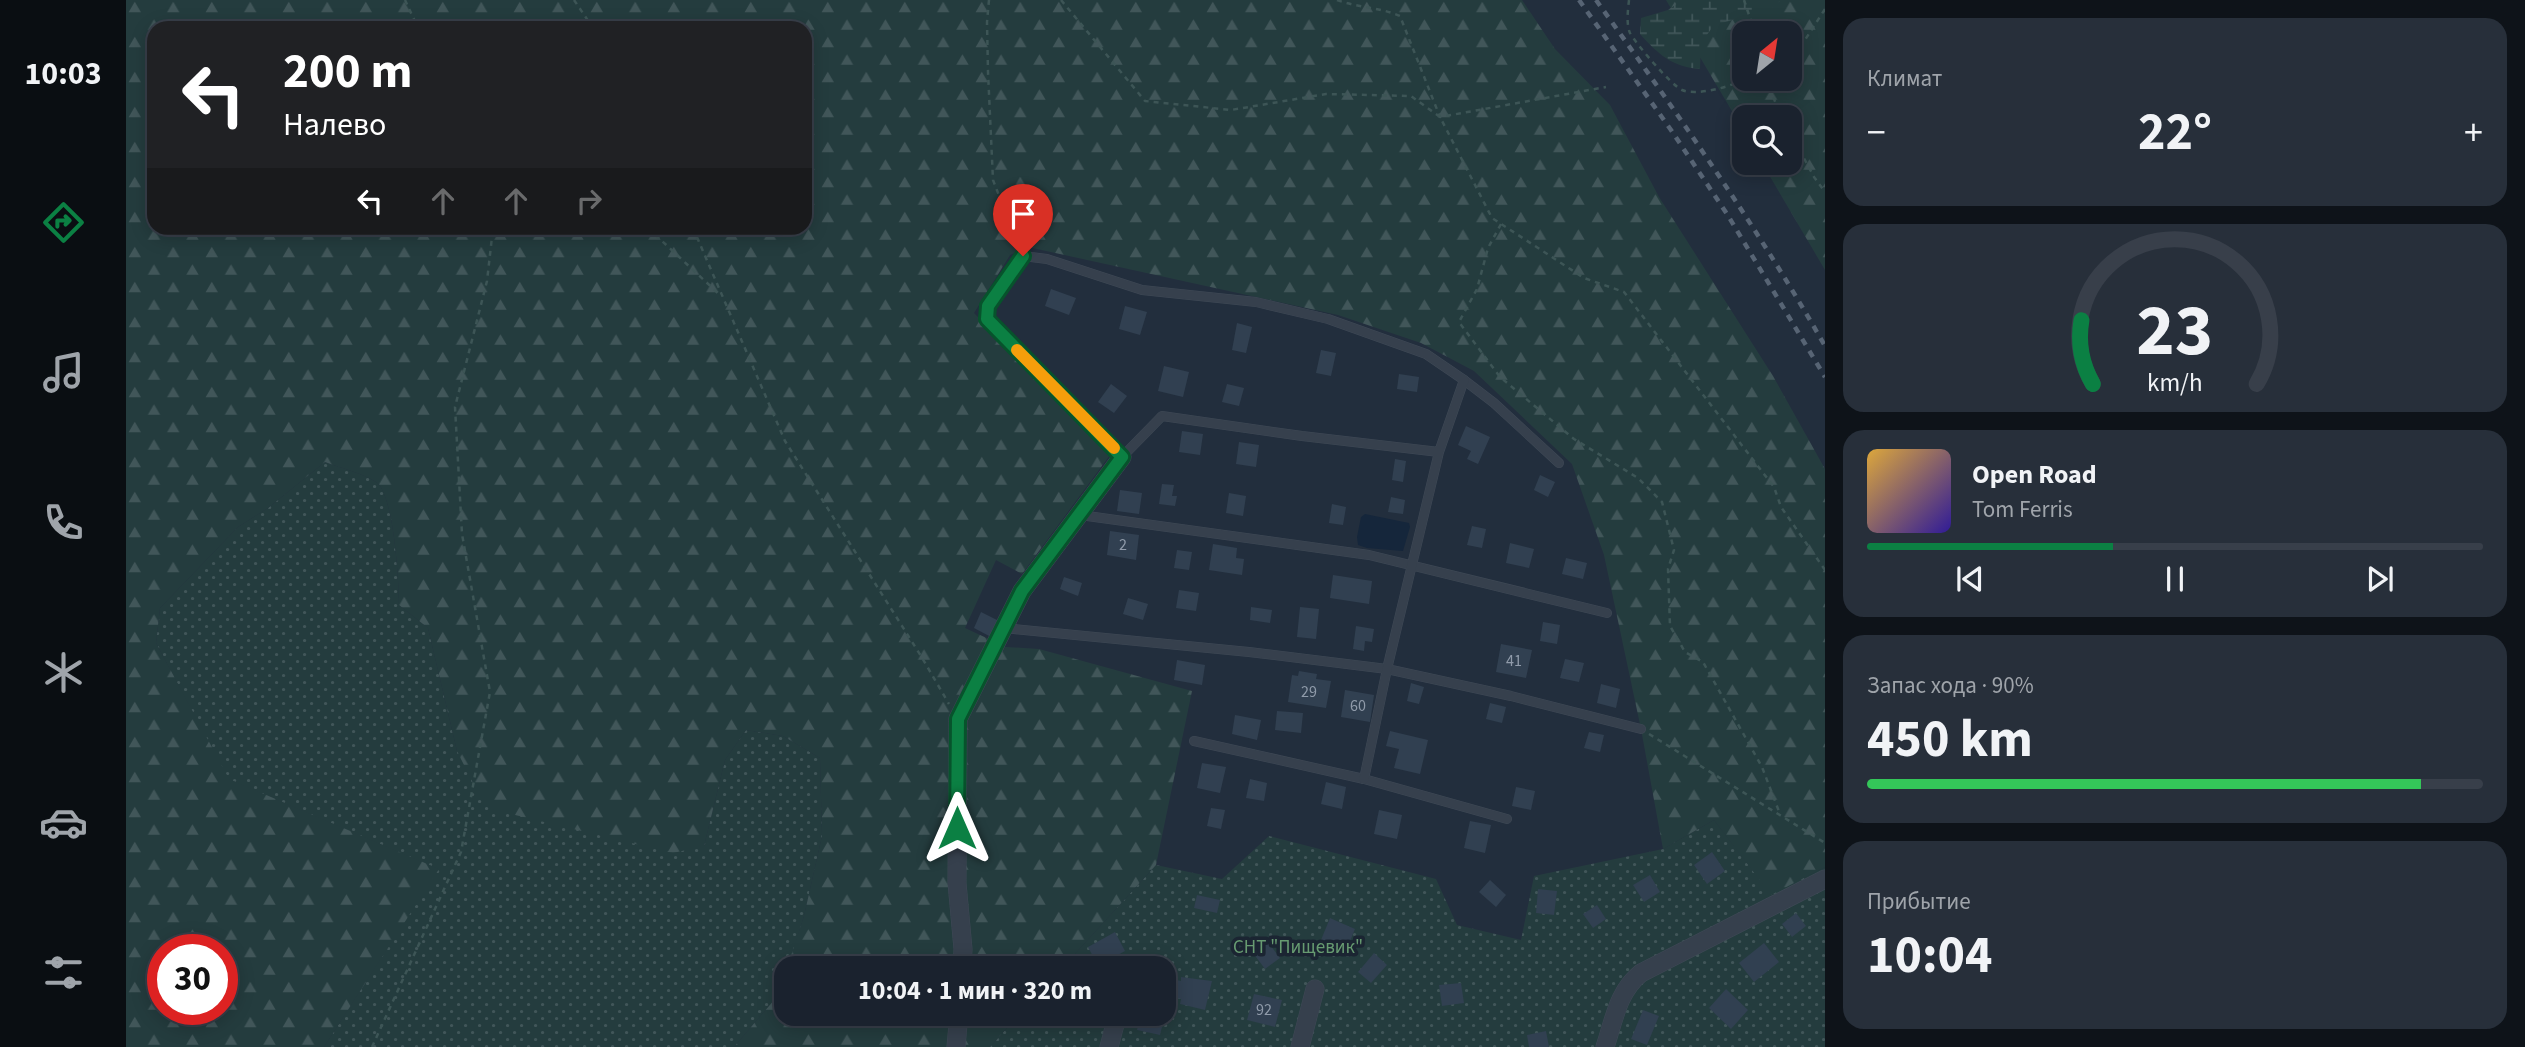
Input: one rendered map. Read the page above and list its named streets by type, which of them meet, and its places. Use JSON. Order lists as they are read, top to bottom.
{
  "parks": ["СНТ \"Пищевик\""],
  "house_numbers": [
    "2",
    "41",
    "29",
    "60",
    "92"
  ],
  "north": "top right",
  "page": {
    "tabs": "10:03",
    "tile": [
      "Климат",
      ["Запас хода · 90%", "450 km"],
      ["Прибытие", "10:04"]
    ],
    "turn": ["200 m", "Налево"],
    "heat": ["−", "22°", "+"],
    "song": ["Open Road", "Tom Ferris"],
    "limit": "30",
    "trip": "10:04 · 1 мин · 320 m",
    "gauge": ["23", "km/h"]
  }
}
